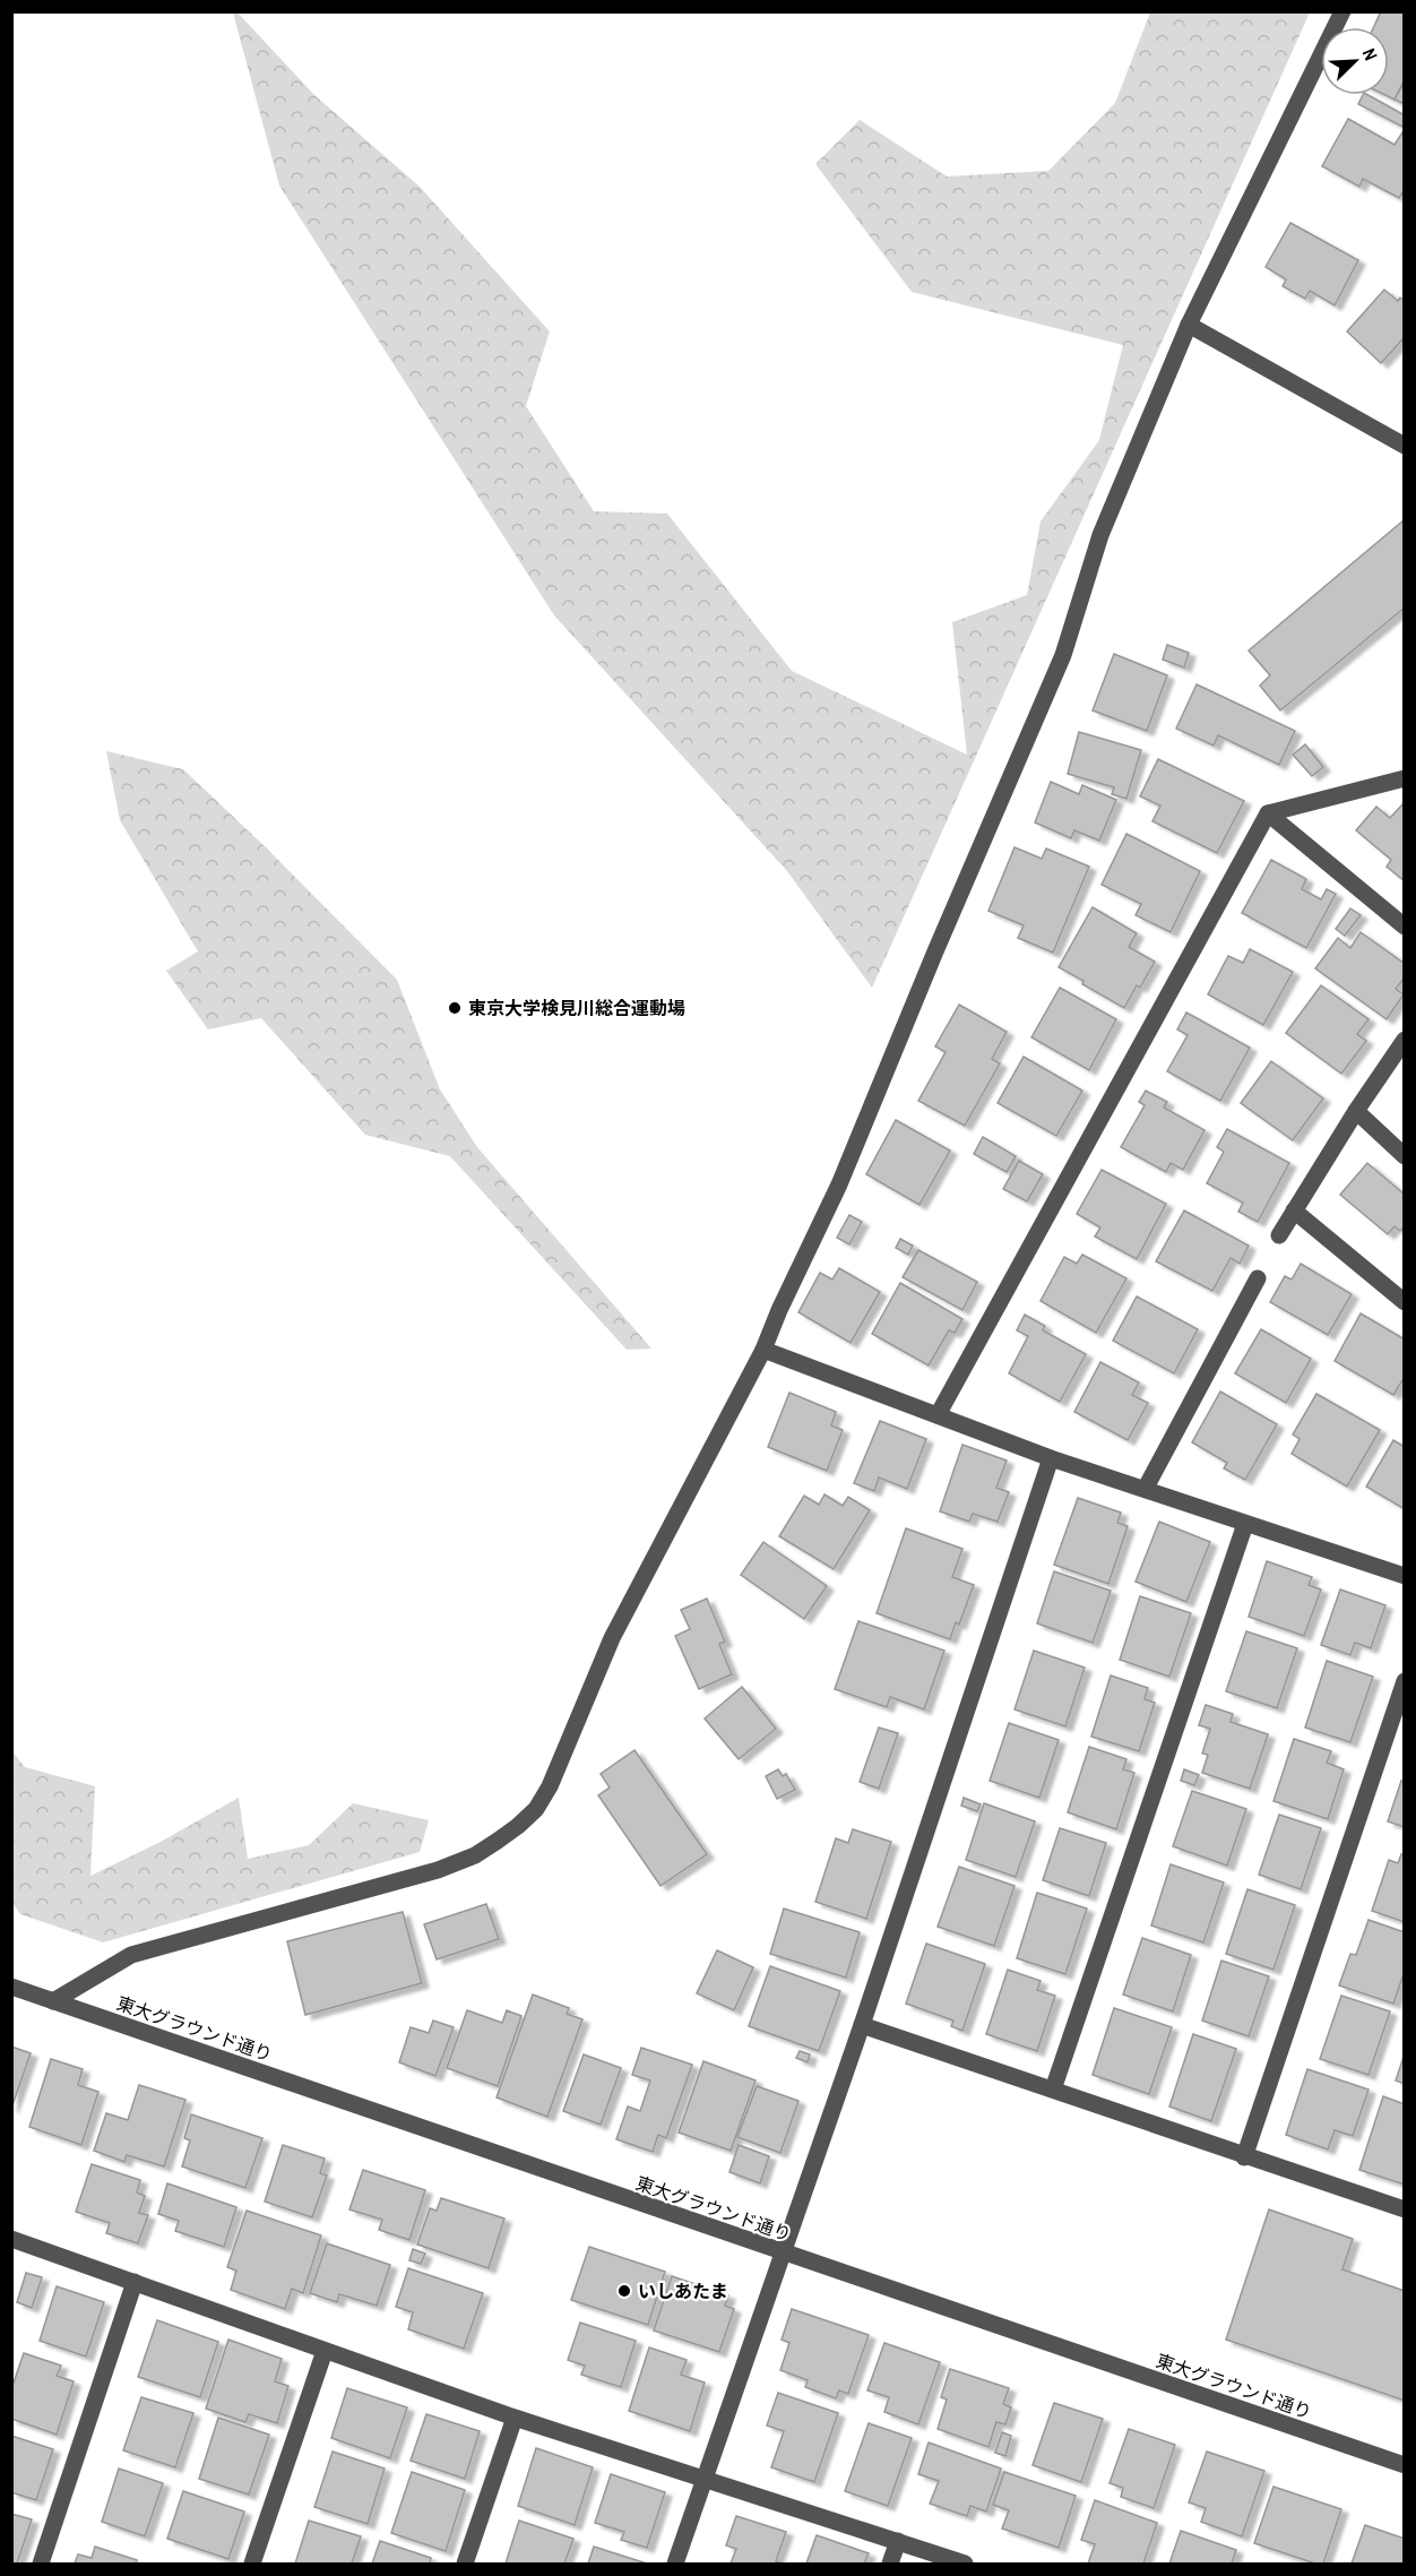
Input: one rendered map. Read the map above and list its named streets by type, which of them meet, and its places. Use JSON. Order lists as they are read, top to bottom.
{
  "streets": {
    "street": ["東大グラウンド通り"]
  },
  "places": ["東京大学検見川総合運動場", "いしあたま"],
  "north": "top right"
}
